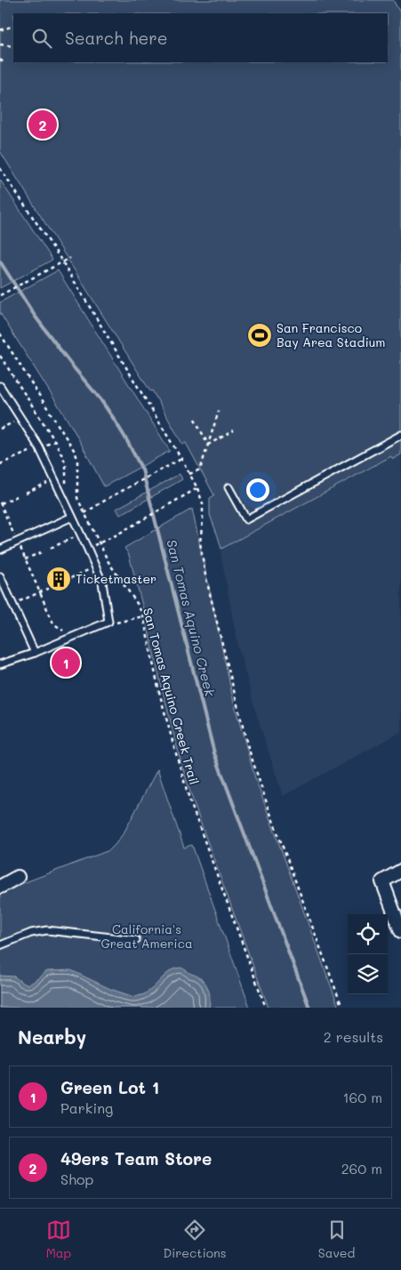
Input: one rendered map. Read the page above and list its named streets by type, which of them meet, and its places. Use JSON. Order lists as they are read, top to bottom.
{
  "streets": {
    "path": ["San Tomas Aquino Creek Trail"]
  },
  "water": ["San Tomas Aquino Creek"],
  "parks": ["California's Great America"],
  "places": {
    "sports": ["San Francisco Bay Area Stadium"],
    "building": ["Ticketmaster"]
  },
  "page": {
    "search": "Search here",
    "pins": ["2", "1"],
    "heading": ["Nearby", "2 results"],
    "list": [
      {
        "mark": "1",
        "name": "Green Lot 1",
        "note": "Parking",
        "value": "160 m"
      },
      {
        "mark": "2",
        "name": "49ers Team Store",
        "note": "Shop",
        "value": "260 m"
      }
    ],
    "nav": ["Map", "Directions", "Saved"]
  }
}
